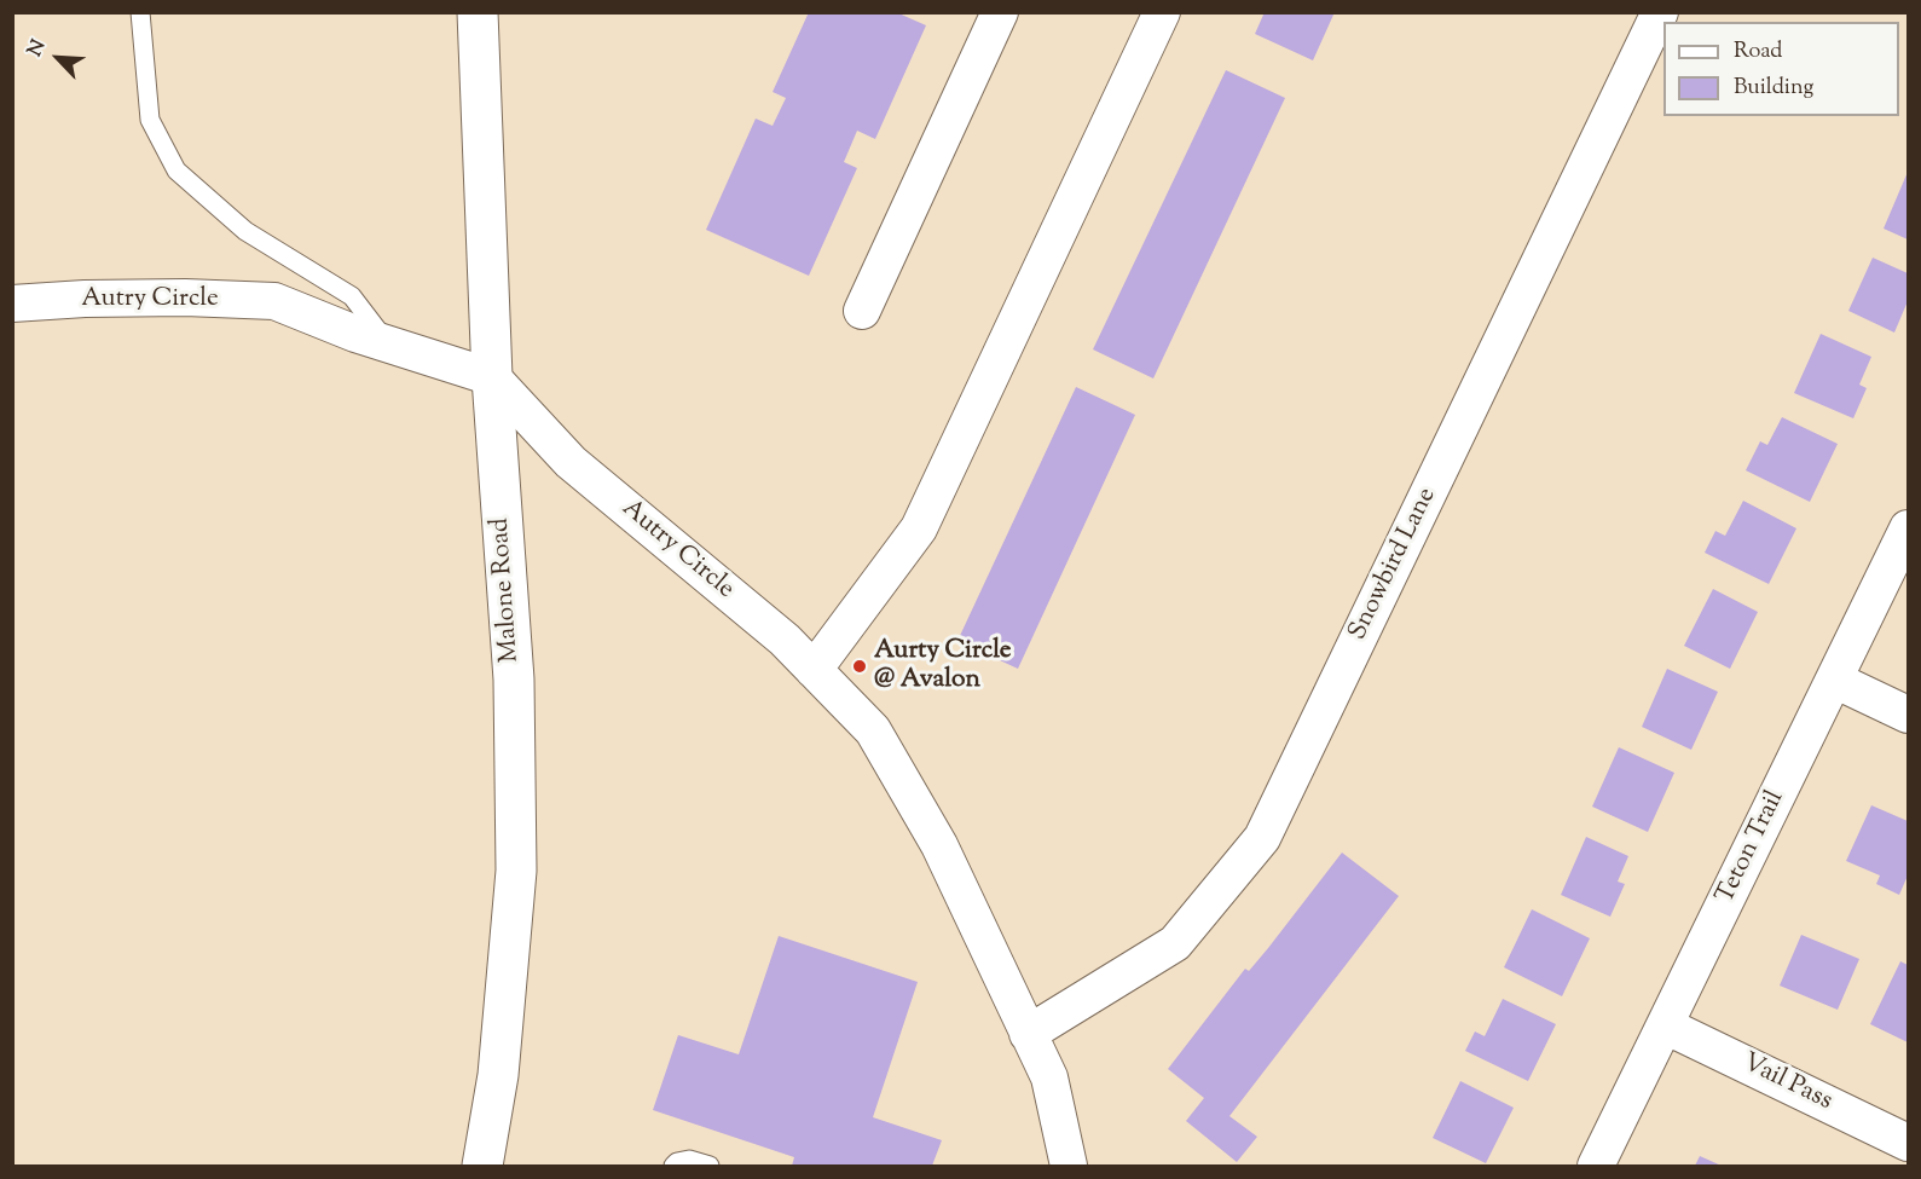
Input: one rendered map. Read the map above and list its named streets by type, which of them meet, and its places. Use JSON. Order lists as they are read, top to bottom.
{
  "streets": {
    "street": [
      "Autry Circle",
      "Snowbird Lane",
      "Malone Road",
      "Teton Trail",
      "Vail Pass"
    ]
  },
  "crossings": [
    ["Autry Circle", "Snowbird Lane"],
    ["Autry Circle", "Malone Road"],
    ["Teton Trail", "Vail Pass"]
  ],
  "places": ["Aurty Circle @ Avalon"],
  "legend": ["Road", "Building"],
  "north": "top left"
}
